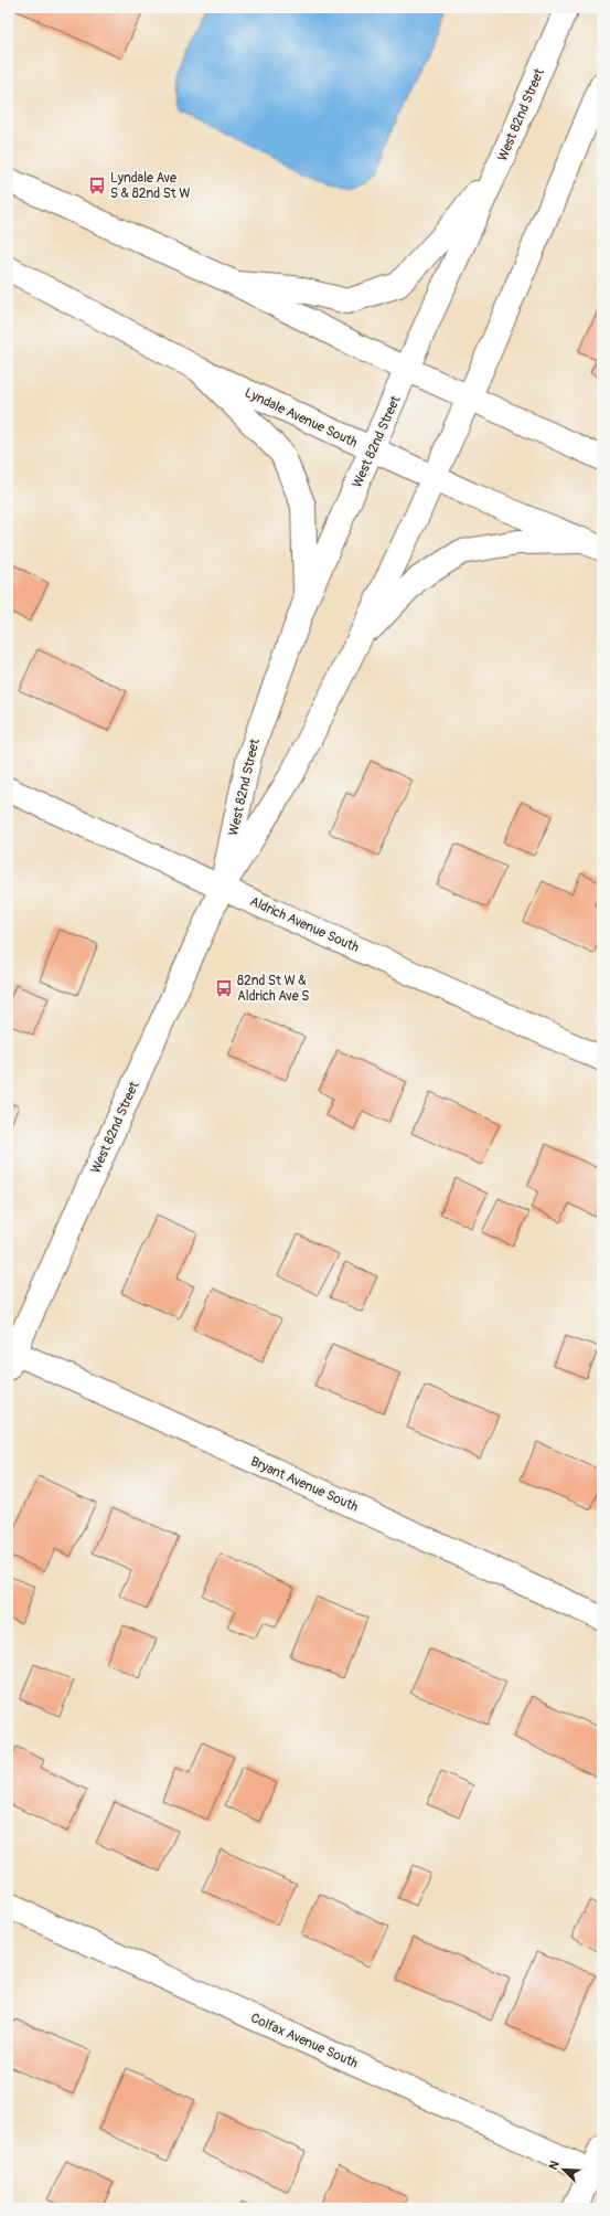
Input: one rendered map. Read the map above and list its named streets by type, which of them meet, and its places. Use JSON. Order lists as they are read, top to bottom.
{
  "streets": {
    "street": [
      "West 82nd Street",
      "Lyndale Avenue South",
      "Aldrich Avenue South",
      "Bryant Avenue South",
      "Colfax Avenue South"
    ]
  },
  "crossings": [
    ["West 82nd Street", "Lyndale Avenue South"],
    ["West 82nd Street", "Aldrich Avenue South"],
    ["West 82nd Street", "Bryant Avenue South"]
  ],
  "places": {
    "bus stop": ["Lyndale Ave S & 82nd St W", "82nd St W & Aldrich Ave S"]
  },
  "north": "top left"
}
